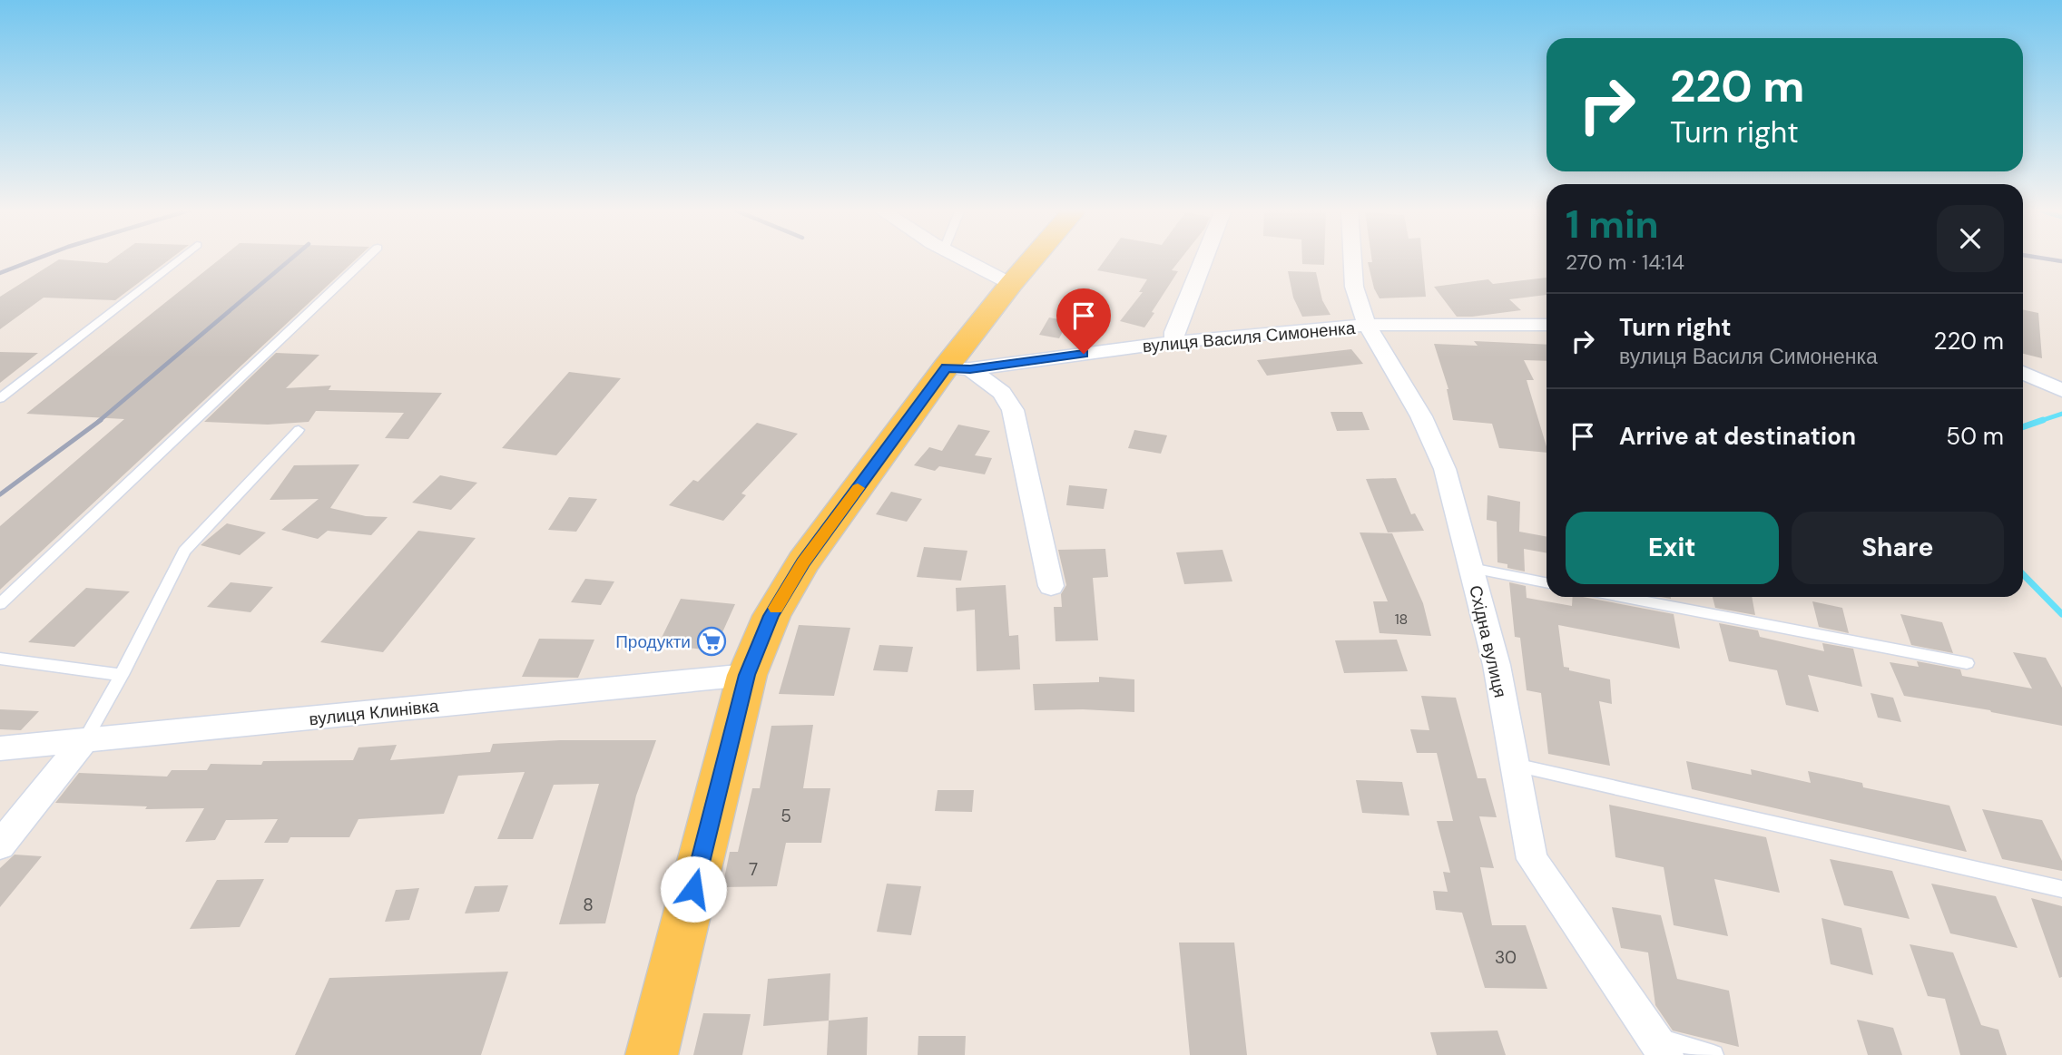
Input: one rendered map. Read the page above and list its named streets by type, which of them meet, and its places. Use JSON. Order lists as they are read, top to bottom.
{
  "streets": {
    "street": ["вулиця Василя Симоненка", "Східна вулиця", "вулиця Клинівка"]
  },
  "crossings": [
    ["вулиця Василя Симоненка", "Східна вулиця"]
  ],
  "places": {
    "supermarket": ["Продукти"]
  },
  "house_numbers": [
    "18",
    "5",
    "7",
    "8",
    "30"
  ],
  "page": {
    "turn": ["220 m", "Turn right"],
    "heading": ["1 min", "270 m · 14:14"],
    "list": [
      {
        "name": "Turn right",
        "note": "вулиця Василя Симоненка",
        "value": "220 m"
      },
      {
        "name": "Arrive at destination",
        "value": "50 m"
      }
    ],
    "buttons": ["Exit", "Share"]
  }
}
